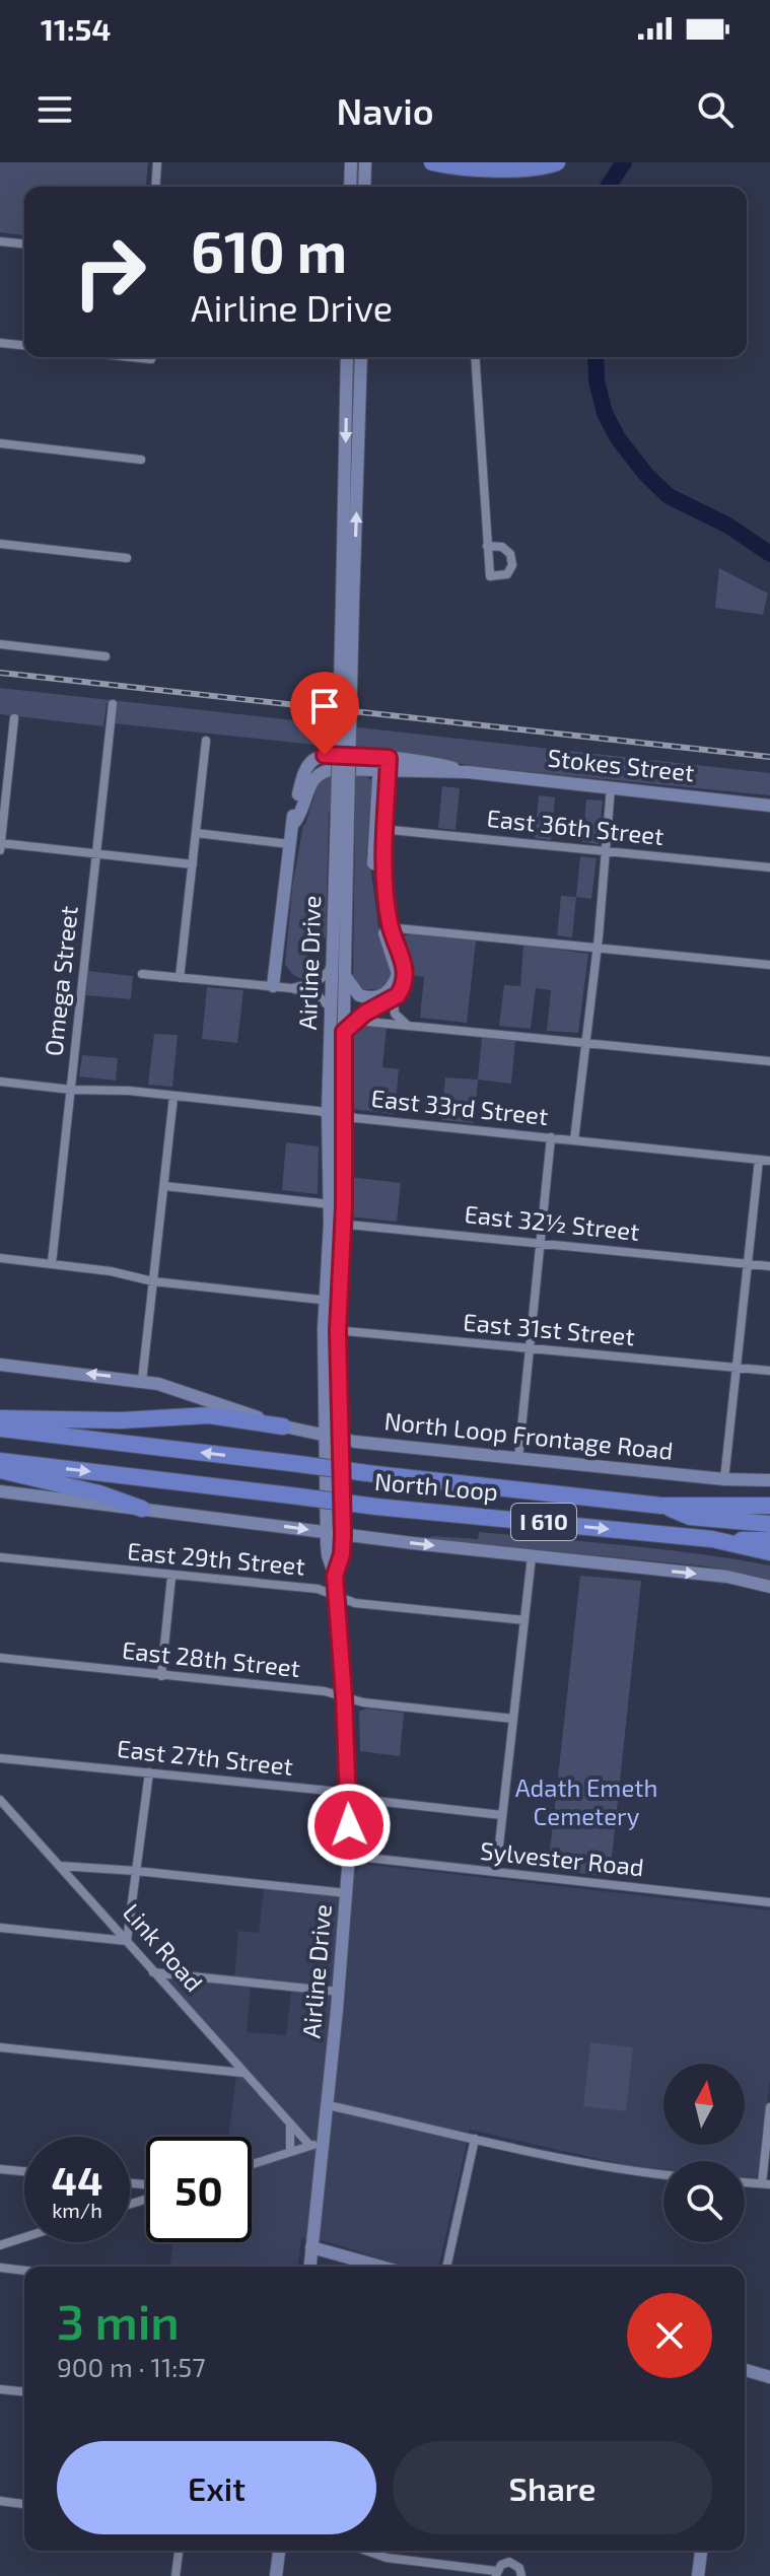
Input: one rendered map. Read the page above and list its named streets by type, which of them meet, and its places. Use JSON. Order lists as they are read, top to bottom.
{
  "streets": {
    "highway": ["North Loop", "I 610"],
    "main road": ["Stokes Street", "Airline Drive", "North Loop Frontage Road"],
    "street": [
      "East 36th Street",
      "Omega Street",
      "East 33rd Street",
      "East 32½ Street",
      "East 31st Street",
      "East 29th Street",
      "East 28th Street",
      "East 27th Street",
      "Sylvester Road",
      "Link Road"
    ]
  },
  "crossings": [
    ["Stokes Street", "Airline Drive"],
    ["East 36th Street", "Airline Drive"],
    ["Airline Drive", "East 33rd Street"],
    ["Airline Drive", "East 32½ Street"],
    ["Airline Drive", "East 31st Street"],
    ["Airline Drive", "North Loop Frontage Road"],
    ["Airline Drive", "East 29th Street"],
    ["Airline Drive", "East 28th Street"],
    ["Airline Drive", "East 27th Street"],
    ["Airline Drive", "Sylvester Road"],
    ["Omega Street", "East 33rd Street"]
  ],
  "parks": ["Adath Emeth Cemetery"],
  "north": "top",
  "page": {
    "status": "11:54",
    "header": "Navio",
    "turn": ["610 m", "Airline Drive"],
    "speed": "44 km/h",
    "limit": "50",
    "heading": ["3 min", "900 m · 11:57"],
    "buttons": ["Exit", "Share"]
  }
}
